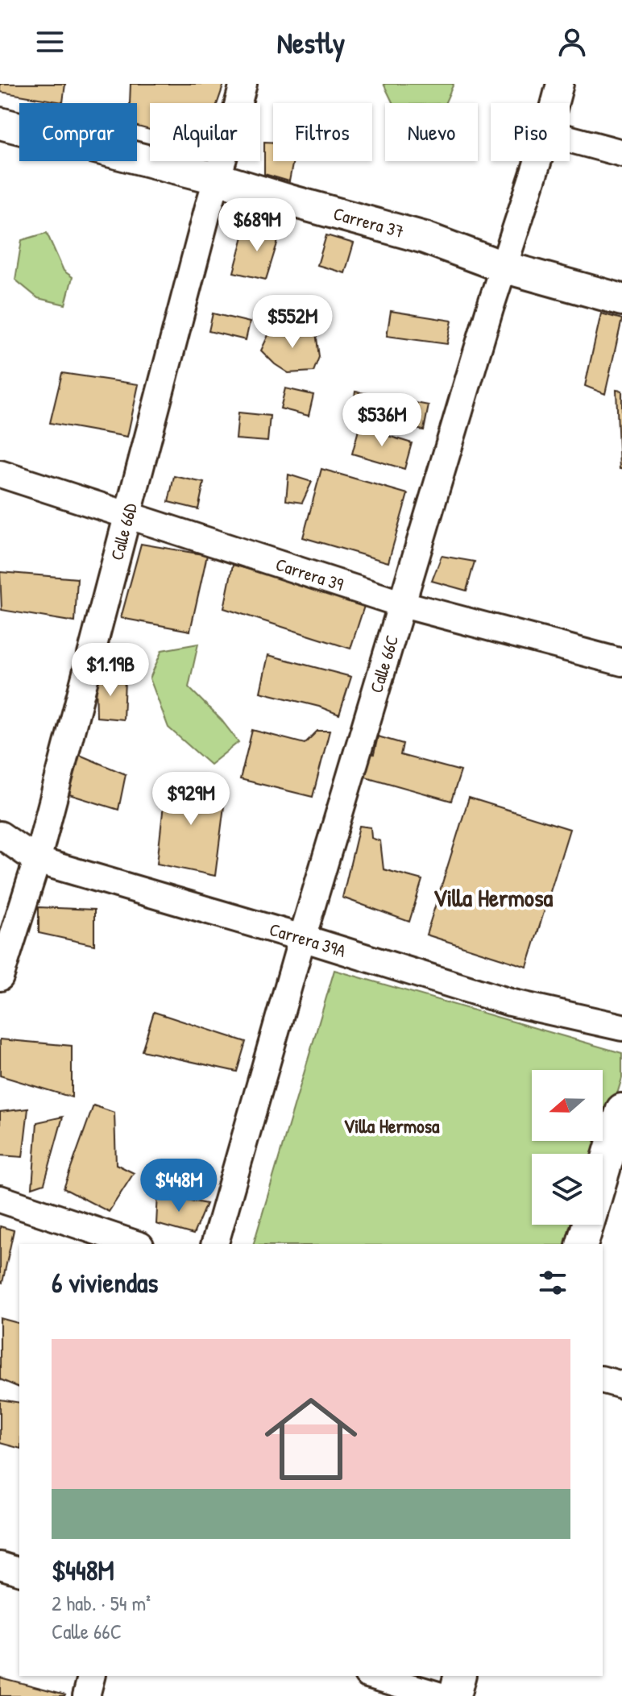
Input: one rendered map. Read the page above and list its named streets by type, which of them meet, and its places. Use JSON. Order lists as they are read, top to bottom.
{
  "streets": {
    "street": [
      "Carrera 37",
      "Calle 66D",
      "Carrera 39",
      "Calle 66C",
      "Carrera 39A"
    ]
  },
  "crossings": [
    ["Carrera 37", "Calle 66D"],
    ["Carrera 37", "Calle 66C"],
    ["Calle 66D", "Carrera 39"],
    ["Calle 66D", "Carrera 39A"],
    ["Carrera 39", "Calle 66C"],
    ["Calle 66C", "Carrera 39A"]
  ],
  "districts": ["Villa Hermosa", "Villa Hermosa"],
  "north": "left",
  "page": {
    "header": "Nestly",
    "chip": [
      "Comprar",
      "Alquilar",
      "Filtros",
      "Nuevo",
      "Piso"
    ],
    "price": [
      "$689M",
      "$552M",
      "$536M",
      "$1.19B",
      "$929M",
      "$448M"
    ],
    "heading": "6 viviendas",
    "list": [
      {
        "name": "$448M",
        "note": "2 hab. · 54 m² · Calle 66C"
      }
    ]
  }
}
